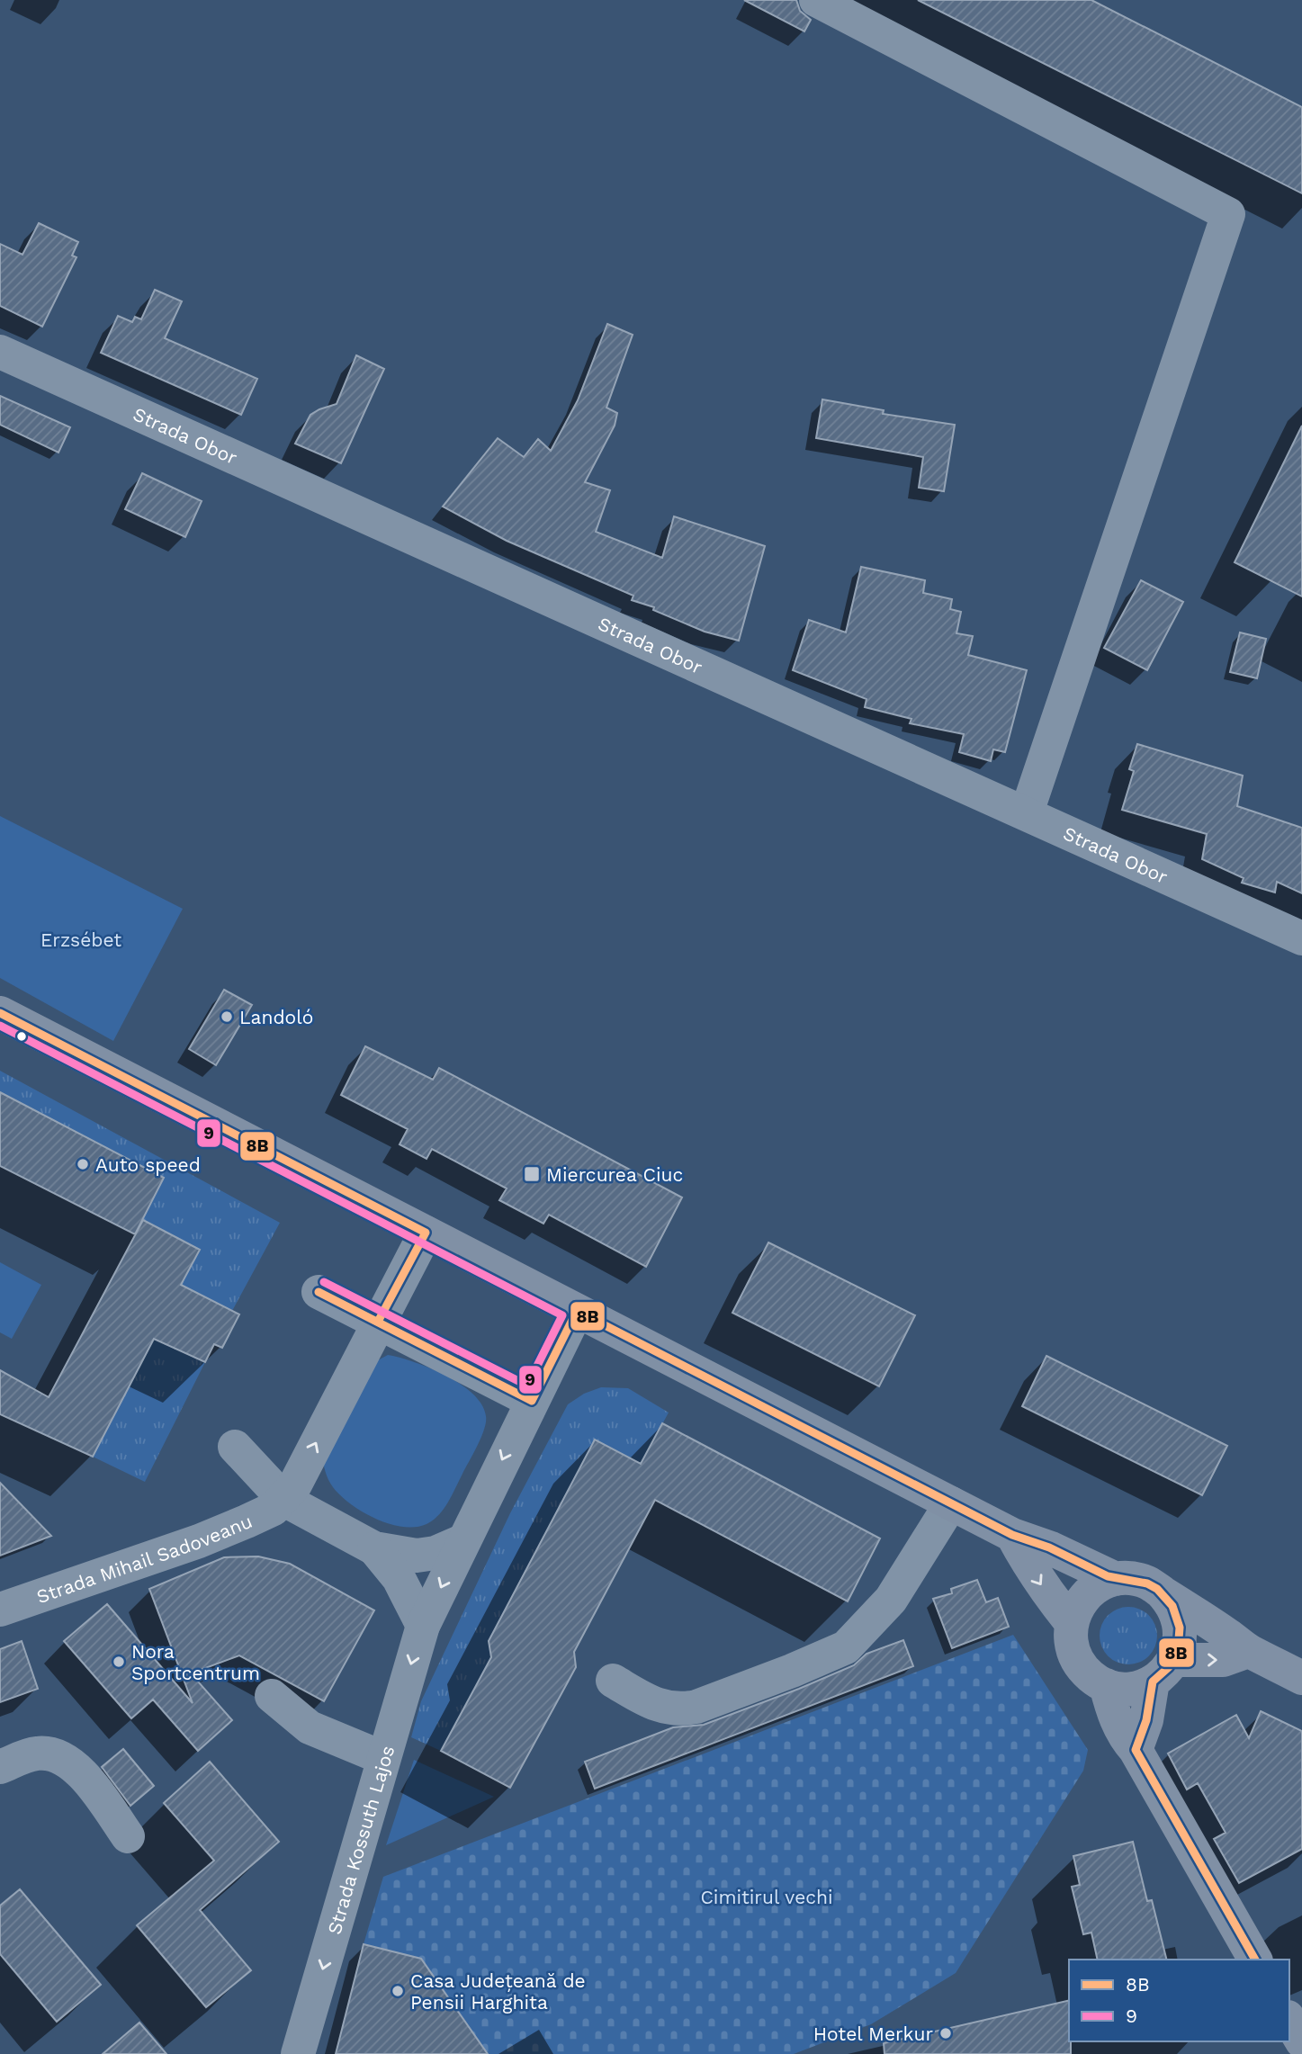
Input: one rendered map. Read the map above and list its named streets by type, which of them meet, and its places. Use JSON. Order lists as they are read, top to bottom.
{
  "streets": {
    "street": ["Strada Obor", "Strada Mihail Sadoveanu", "Strada Kossuth Lajos"]
  },
  "one_way": ["Strada Kossuth Lajos"],
  "parks": ["Erzsébet", "Cimitirul vechi"],
  "places": {
    "other": [
      "Landoló",
      "Auto speed",
      "Nora Sportcentrum",
      "Casa Județeană de Pensii Harghita",
      "Hotel Merkur"
    ],
    "transit": ["Miercurea Ciuc"]
  },
  "lines": ["transit line 8B", "transit line 9"],
  "legend": ["8B", "9"]
}
